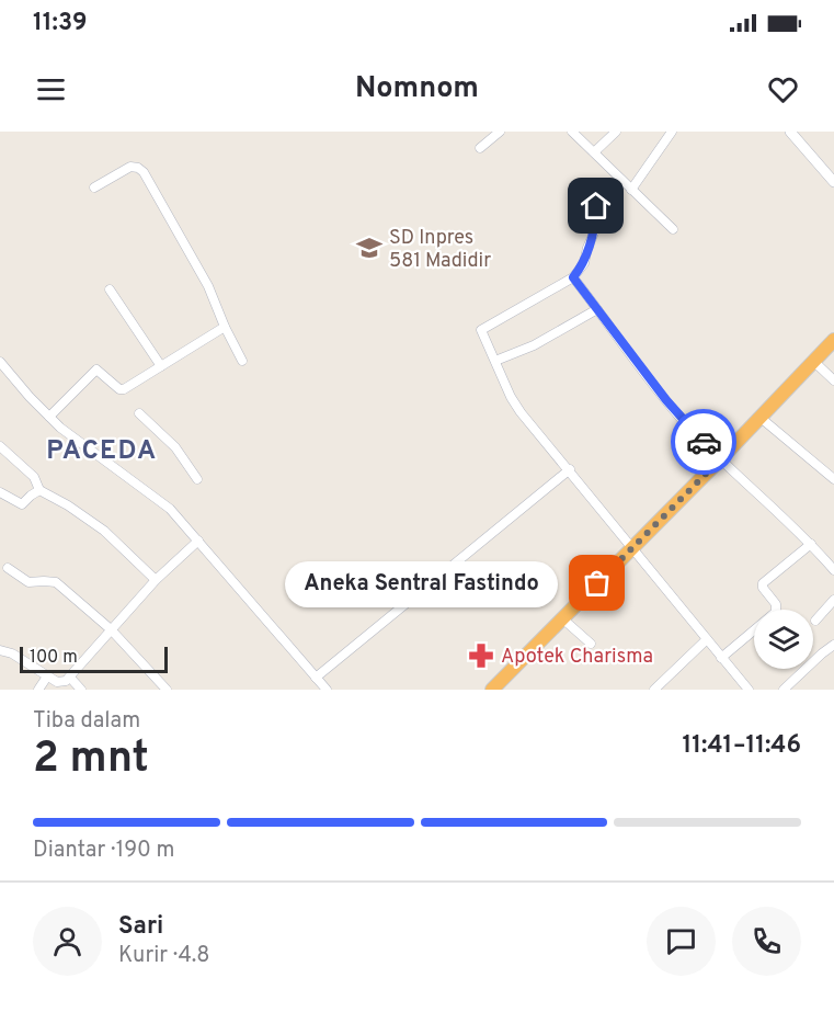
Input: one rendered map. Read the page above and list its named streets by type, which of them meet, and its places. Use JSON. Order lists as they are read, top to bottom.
{
  "districts": ["PACEDA"],
  "places": {
    "school or university": ["SD Inpres 581 Madidir"],
    "other": ["Aneka Sentral Fastindo"],
    "pharmacy": ["Apotek Charisma"]
  },
  "scale_bar": "100 m",
  "page": {
    "status": "11:39",
    "header": "Nomnom",
    "bubble": "Aneka Sentral Fastindo",
    "scale": "100 m",
    "heading": ["2 mnt", "Tiba dalam", "11:41–11:46"],
    "panel": ["Sari", "Kurir · 4.8"],
    "bar": "Diantar · 190 m"
  }
}
